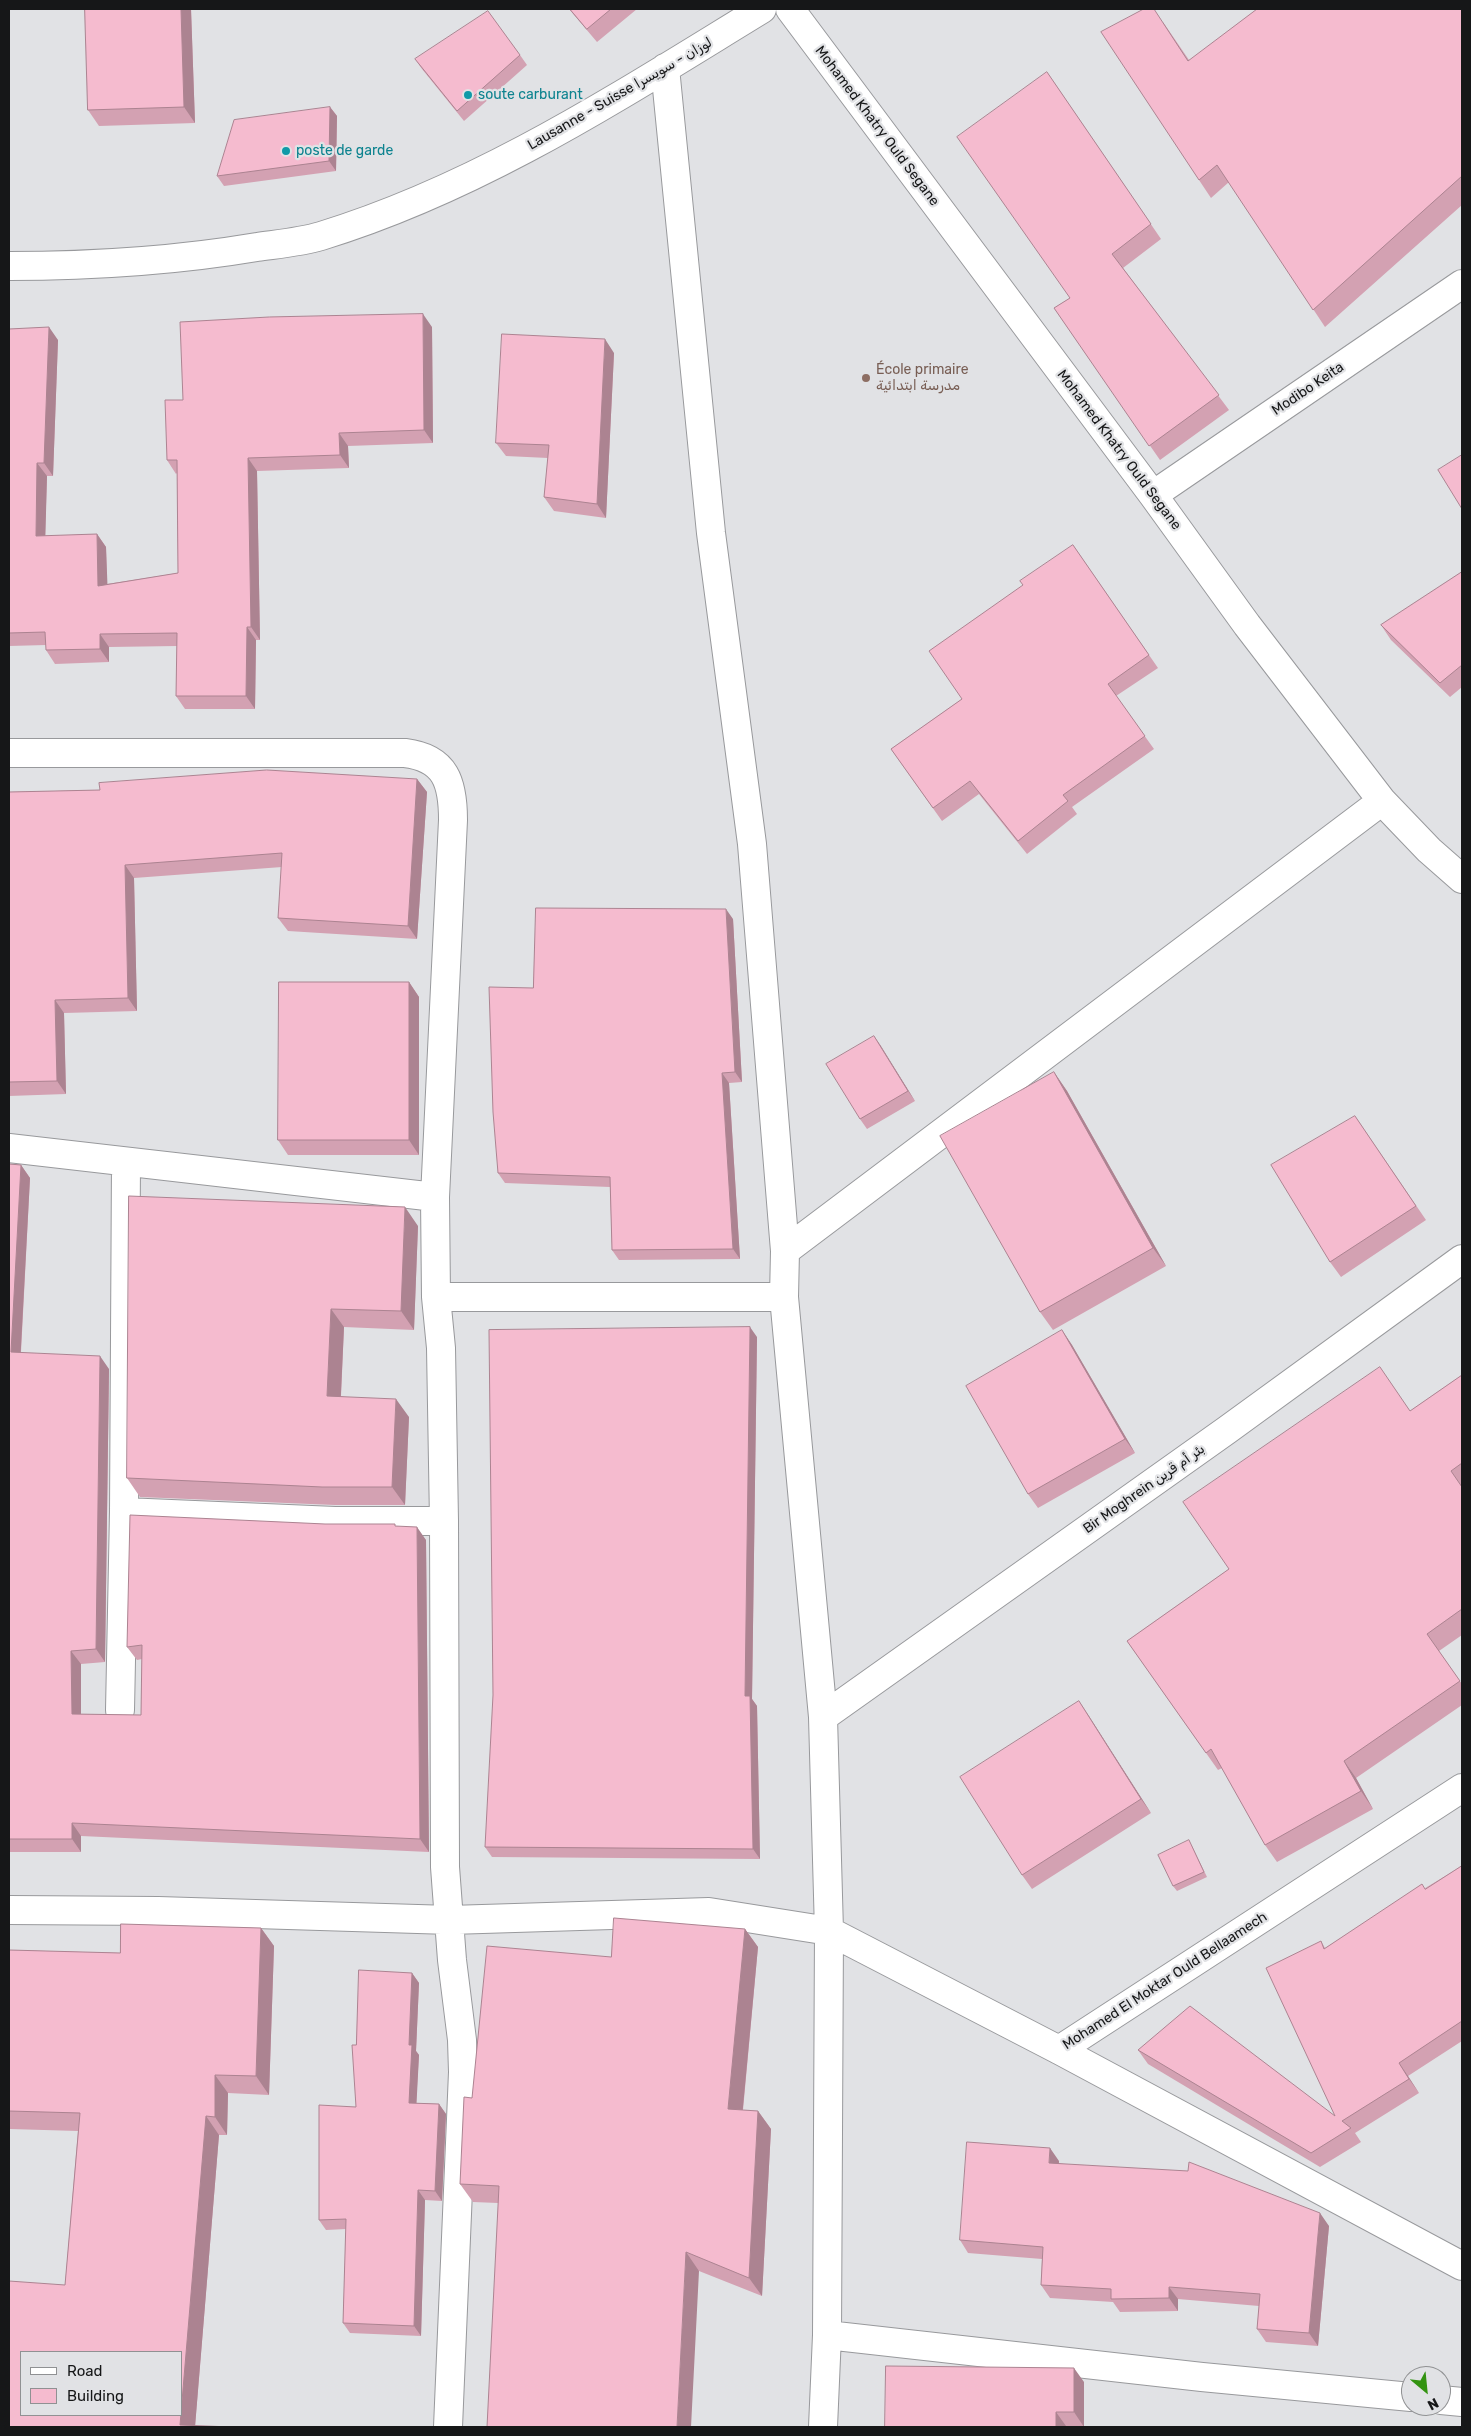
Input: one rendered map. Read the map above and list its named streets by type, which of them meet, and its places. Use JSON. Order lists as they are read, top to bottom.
{
  "streets": {
    "street": [
      "Lausanne - Suisse لوزان - سويسرا",
      "Mohamed Khatry Ould Segane",
      "Modibo Keita",
      "Bir Moghrein بئر أم قرين",
      "Mohamed El Moktar Ould Bellaamech"
    ]
  },
  "crossings": [
    ["Mohamed Khatry Ould Segane", "Modibo Keita"]
  ],
  "places": ["soute carburant", "poste de garde", "École primaire مدرسة ابتدائية"],
  "legend": ["Road", "Building"],
  "north": "bottom right"
}
